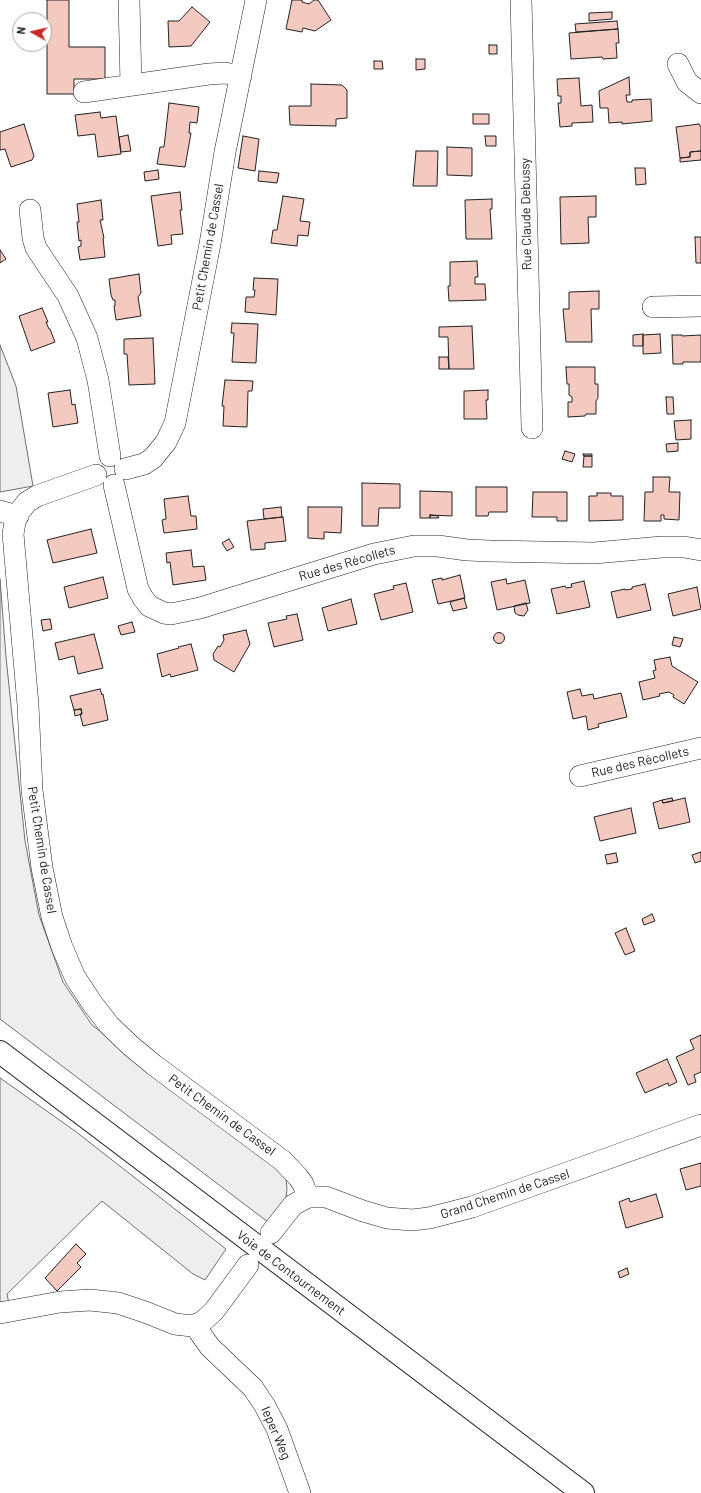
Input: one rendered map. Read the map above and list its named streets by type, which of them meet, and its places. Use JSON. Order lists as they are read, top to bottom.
{
  "streets": {
    "highway": ["Voie de Contournement"],
    "street": [
      "Rue Claude Debussy",
      "Petit Chemin de Cassel",
      "Rue des Récollets",
      "Grand Chemin de Cassel",
      "Ieper Weg"
    ]
  },
  "crossings": [
    ["Petit Chemin de Cassel", "Rue des Récollets"],
    ["Petit Chemin de Cassel", "Grand Chemin de Cassel"]
  ],
  "north": "left"
}
